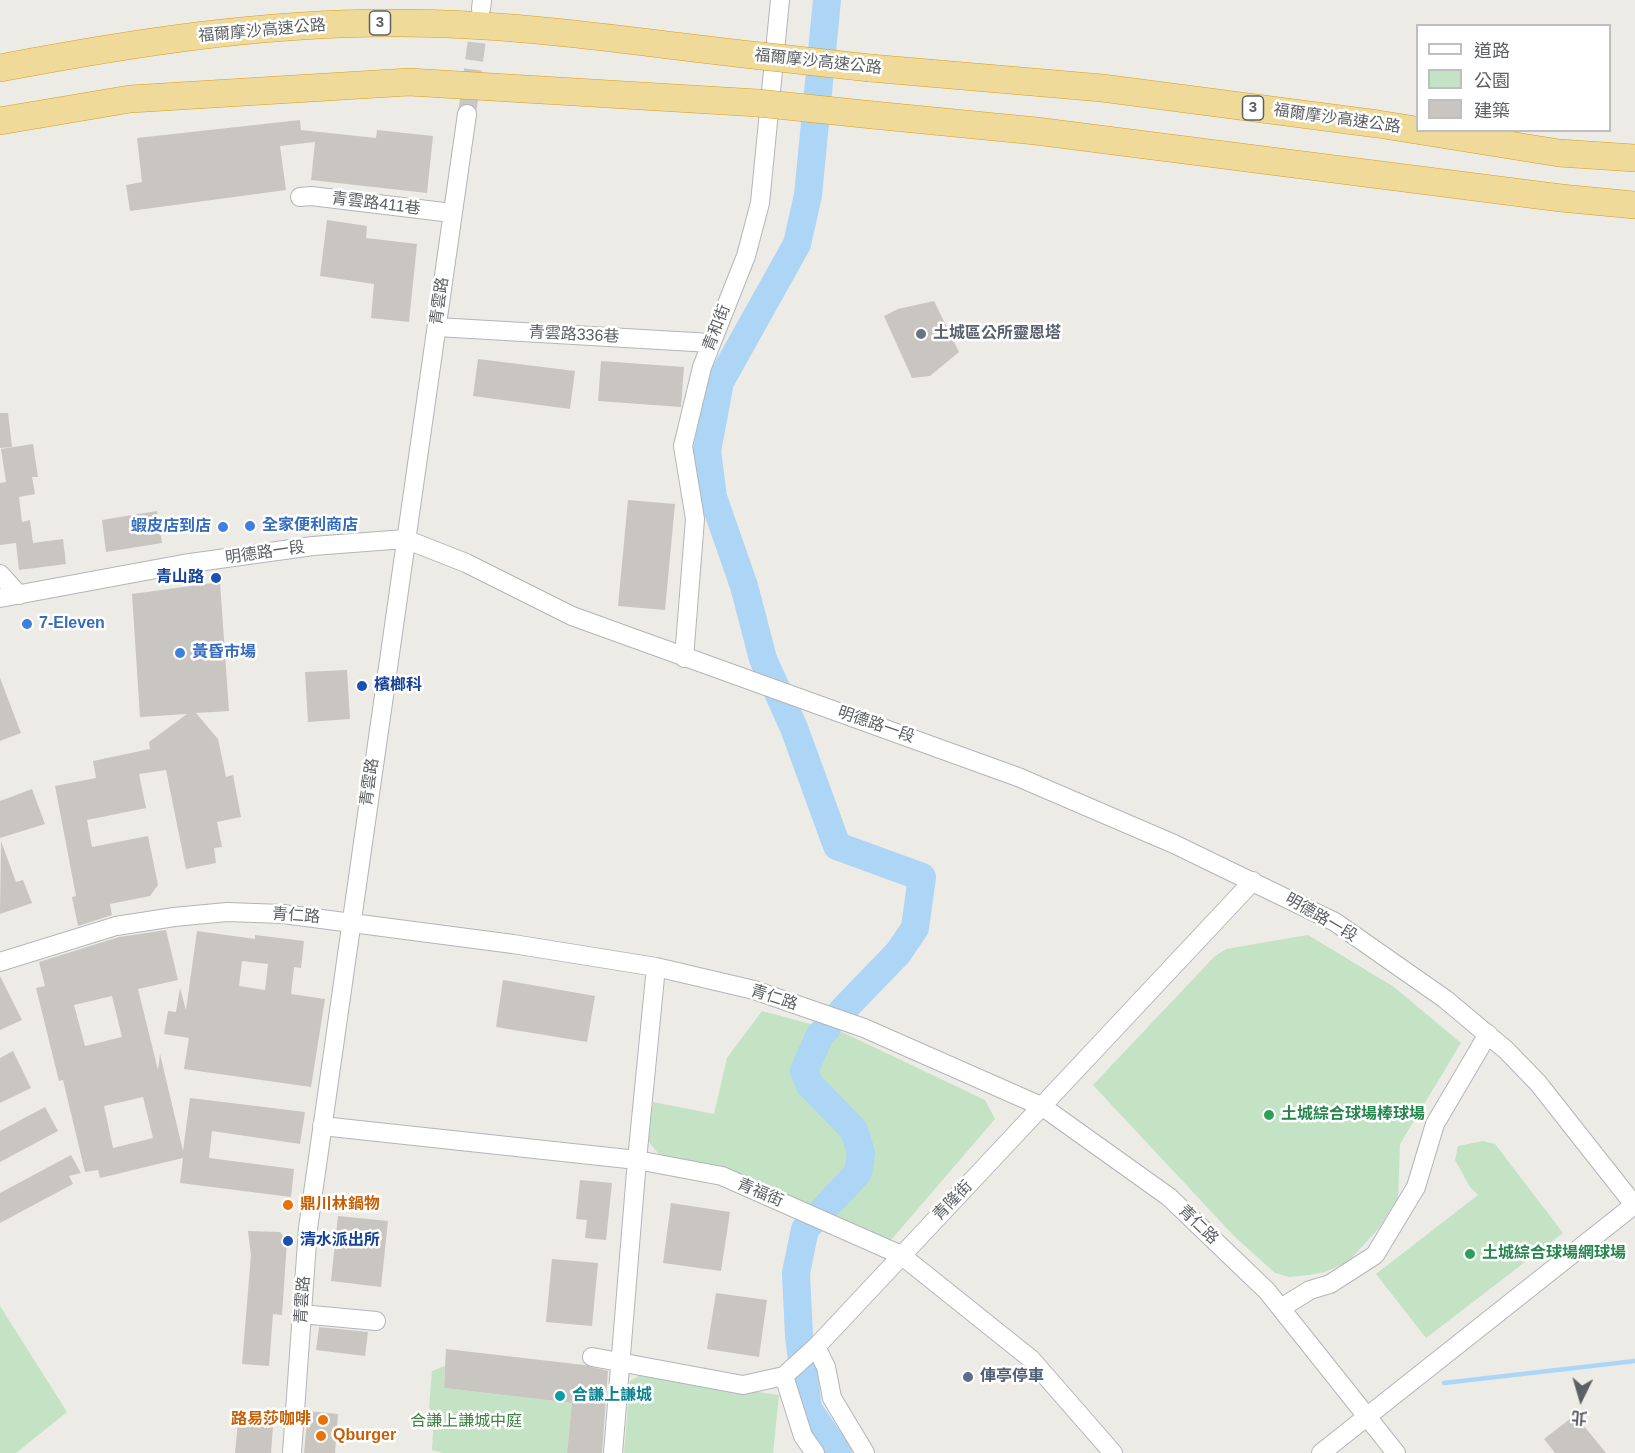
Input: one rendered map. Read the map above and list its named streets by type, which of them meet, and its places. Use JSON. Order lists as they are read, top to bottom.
{
  "streets": {
    "highway": ["3", "福爾摩沙高速公路"],
    "street": [
      "青雲路411巷",
      "青雲路",
      "青和街",
      "青雲路336巷",
      "明德路一段",
      "青仁路",
      "青福街",
      "青隆街"
    ]
  },
  "crossings": [
    ["青雲路411巷", "青雲路"],
    ["青雲路", "青雲路336巷"],
    ["青雲路", "明德路一段"],
    ["青雲路", "青仁路"],
    ["青雲路", "青福街"],
    ["青和街", "青雲路336巷"],
    ["青和街", "明德路一段"],
    ["明德路一段", "青隆街"],
    ["青仁路", "青隆街"],
    ["青福街", "青隆街"]
  ],
  "parks": ["合謙上謙城中庭"],
  "places": [
    "土城區公所靈恩塔",
    "全家便利商店",
    "蝦皮店到店",
    "青山路",
    "7-Eleven",
    "黃昏市場",
    "檳榔科",
    "土城綜合球場棒球場",
    "鼎川林鍋物",
    "清水派出所",
    "土城綜合球場網球場",
    "俥亭停車",
    "合謙上謙城",
    "路易莎咖啡",
    "Qburger"
  ],
  "legend": ["道路", "公園", "建築"],
  "north": "bottom"
}
